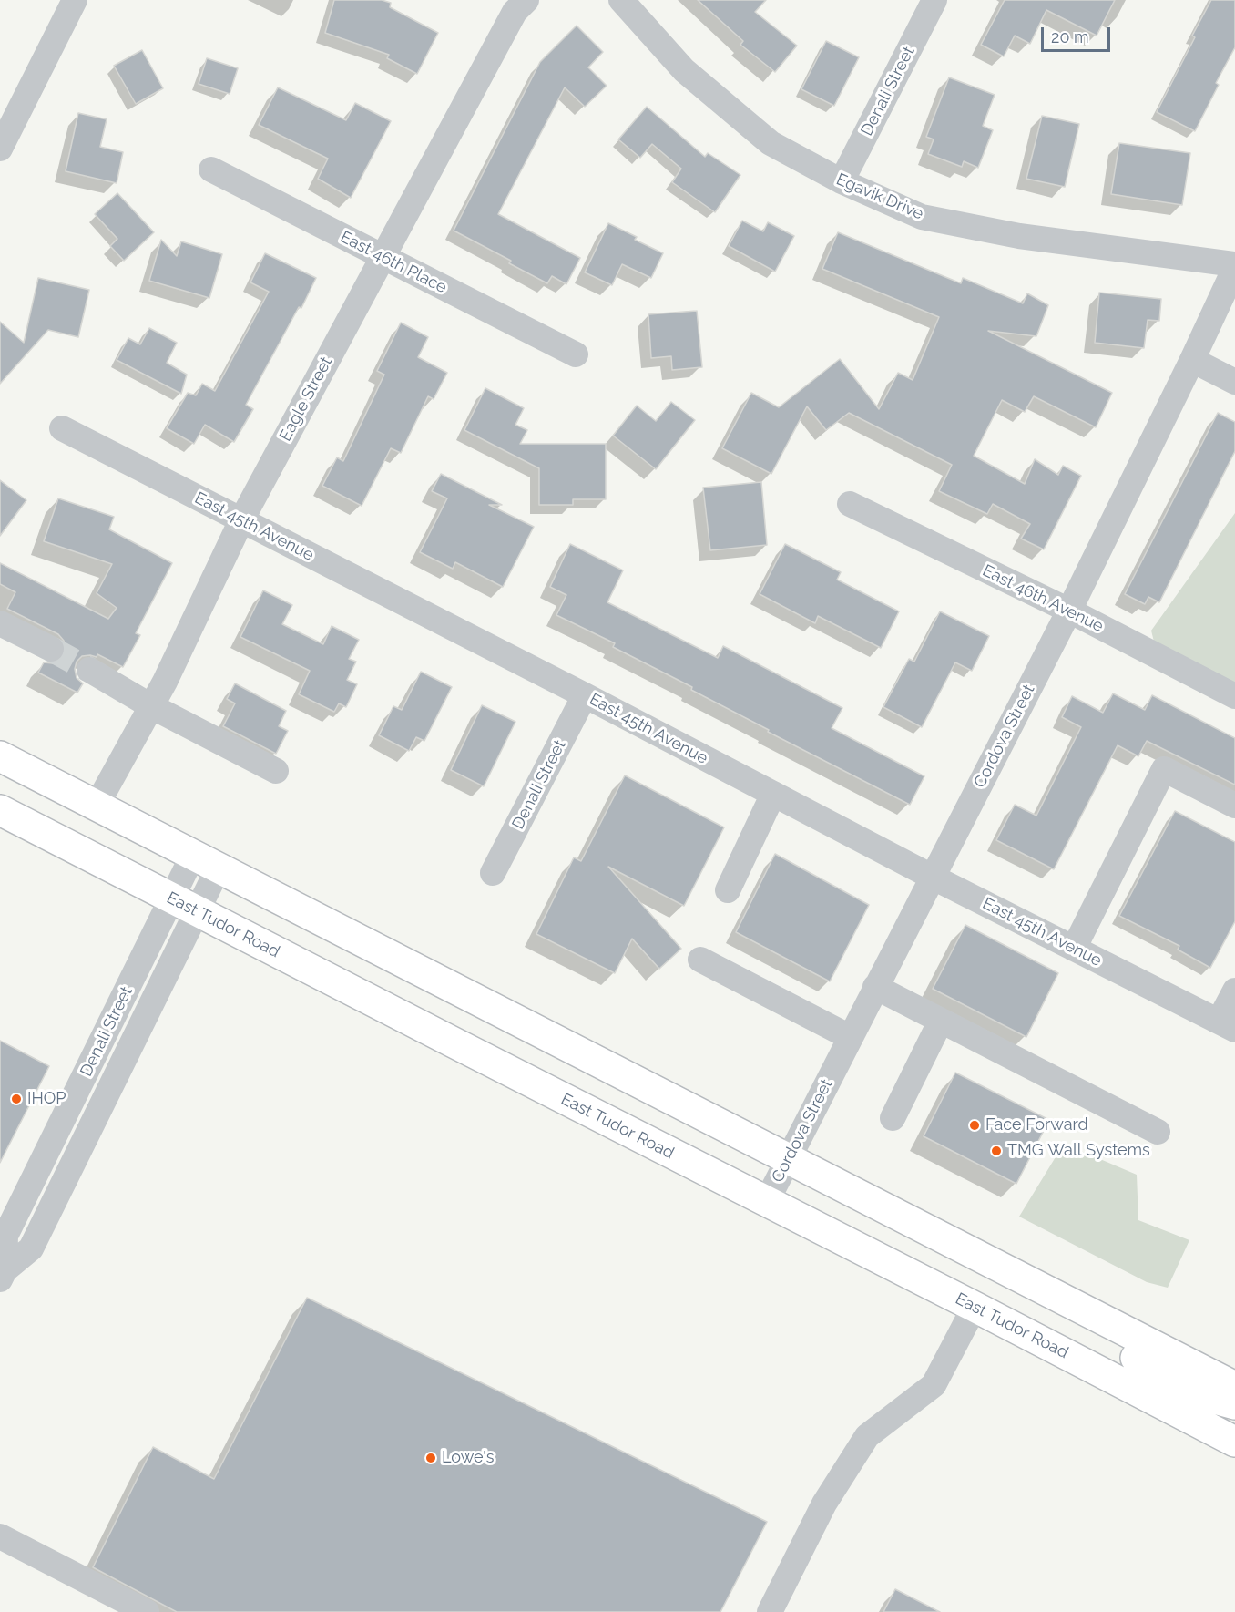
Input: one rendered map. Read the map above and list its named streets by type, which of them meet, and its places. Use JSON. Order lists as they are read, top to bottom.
{
  "streets": {
    "main road": ["East Tudor Road"],
    "street": [
      "Denali Street",
      "Egavik Drive",
      "East 46th Place",
      "Eagle Street",
      "East 45th Avenue",
      "East 46th Avenue",
      "Cordova Street"
    ]
  },
  "crossings": [
    ["Denali Street", "Egavik Drive"],
    ["Denali Street", "East 45th Avenue"],
    ["Denali Street", "East Tudor Road"],
    ["Egavik Drive", "Cordova Street"],
    ["East 46th Place", "Eagle Street"],
    ["Eagle Street", "East 45th Avenue"],
    ["East 45th Avenue", "Cordova Street"],
    ["East 46th Avenue", "Cordova Street"],
    ["Cordova Street", "East Tudor Road"]
  ],
  "places": [
    "IHOP",
    "Face Forward",
    "TMG Wall Systems",
    "Lowe's"
  ],
  "scale_bar": "20 m"
}
